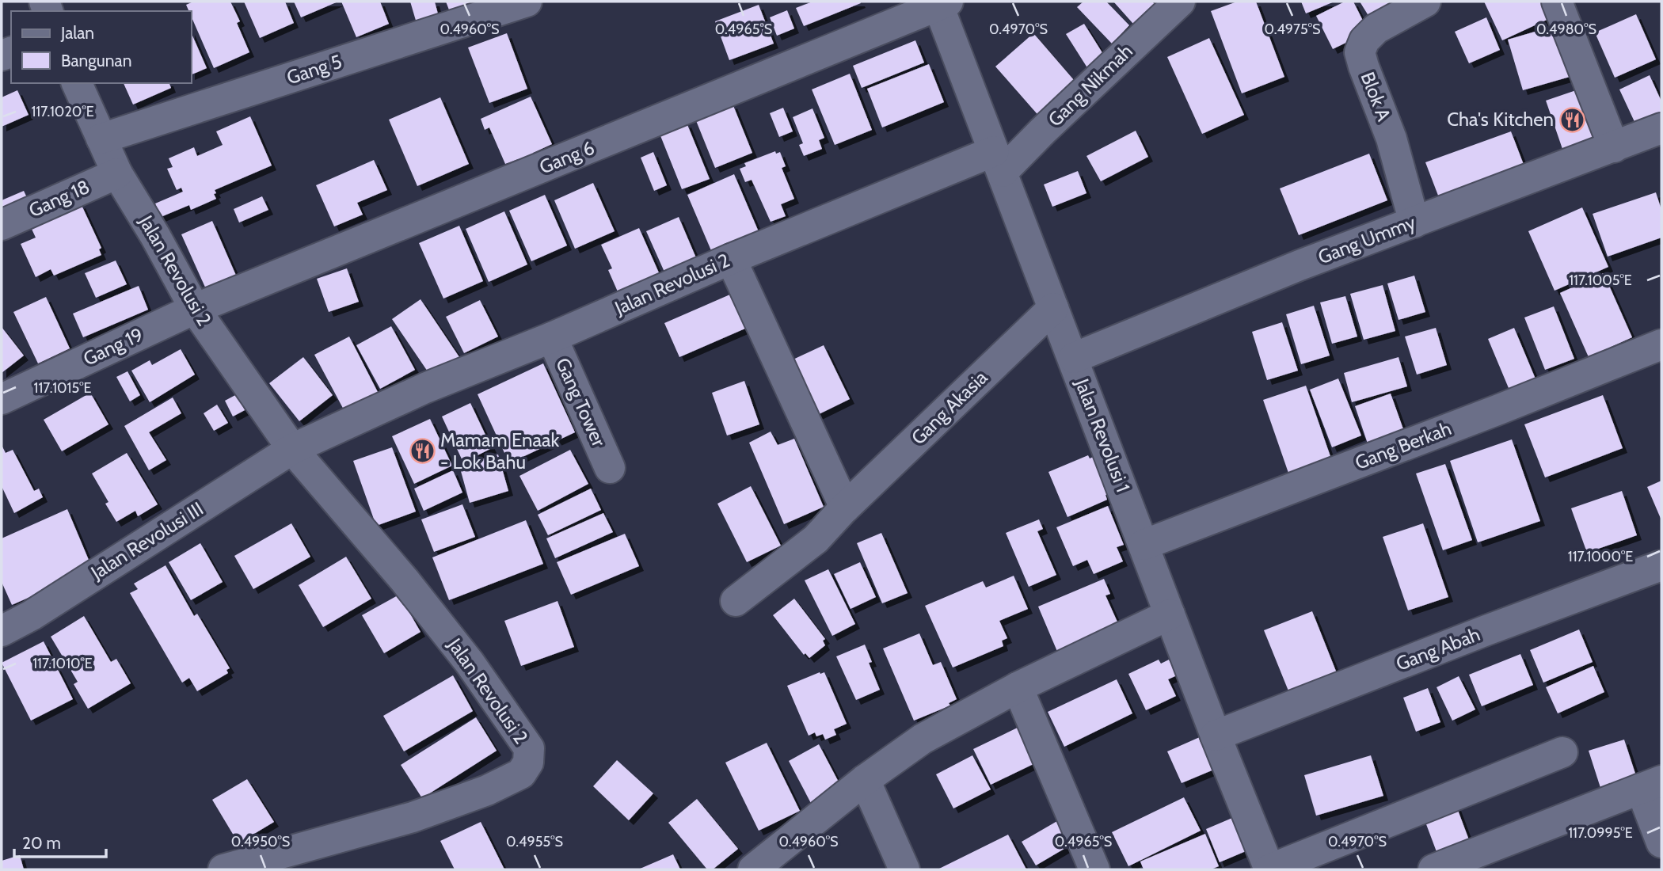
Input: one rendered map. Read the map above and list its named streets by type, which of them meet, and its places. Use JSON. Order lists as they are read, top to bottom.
{
  "streets": {
    "street": [
      "Gang 5",
      "Gang Nikmah",
      "Blok A",
      "Gang 6",
      "Gang 18",
      "Gang Ummy",
      "Jalan Revolusi 2",
      "Gang 19",
      "Gang Tower",
      "Gang Akasia",
      "Jalan Revolusi 1",
      "Gang Berkah",
      "Jalan Revolusi III",
      "Gang Abah"
    ]
  },
  "crossings": [
    ["Gang 5", "Jalan Revolusi 2"],
    ["Gang Nikmah", "Jalan Revolusi 2"],
    ["Gang Nikmah", "Jalan Revolusi 1"],
    ["Blok A", "Gang Ummy"],
    ["Gang 6", "Jalan Revolusi 2"],
    ["Gang 6", "Gang 19"],
    ["Gang 6", "Jalan Revolusi 1"],
    ["Gang 18", "Jalan Revolusi 2"],
    ["Gang Ummy", "Jalan Revolusi 1"],
    ["Jalan Revolusi 2", "Gang 19"],
    ["Jalan Revolusi 2", "Gang Tower"],
    ["Jalan Revolusi 2", "Jalan Revolusi 1"],
    ["Jalan Revolusi 2", "Jalan Revolusi III"],
    ["Gang Akasia", "Jalan Revolusi 1"],
    ["Jalan Revolusi 1", "Gang Berkah"],
    ["Jalan Revolusi 1", "Gang Abah"]
  ],
  "places": {
    "restaurant": ["Cha's Kitchen", "Mamam Enaak - Lok Bahu"]
  },
  "legend": ["Jalan", "Bangunan"],
  "scale_bar": "20 m",
  "coordinates": [
    "0.4960°S",
    "0.4965°S",
    "0.4980°S",
    "0.4970°S",
    "0.4975°S",
    "117.1020°E",
    "117.1005°E",
    "117.1015°E",
    "117.1000°E",
    "117.1010°E",
    "117.0995°E",
    "0.4950°S",
    "0.4955°S"
  ]
}
